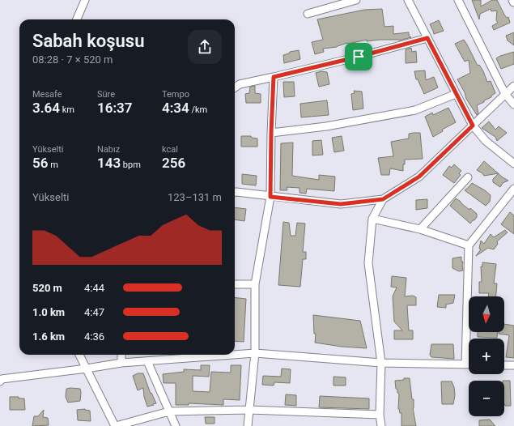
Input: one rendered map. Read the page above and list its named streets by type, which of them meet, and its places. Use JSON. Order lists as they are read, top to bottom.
{
  "north": "bottom",
  "page": {
    "heading": ["Sabah koşusu", "08:28 · 7 × 520 m"],
    "stats": [
      ["Mesafe", "3.64 km"],
      ["Süre", "16:37"],
      ["Tempo", "4:34 /km"],
      ["Yükselti", "56 m"],
      ["Nabız", "143 bpm"],
      ["kcal", "256"]
    ],
    "chart": ["Yükselti", "123–131 m"],
    "list": [
      {
        "name": "520 m",
        "note": "4:44"
      },
      {
        "name": "1.0 km",
        "note": "4:47"
      },
      {
        "name": "1.6 km",
        "note": "4:36"
      }
    ],
    "map_buttons": ["+", "−"]
  }
}
